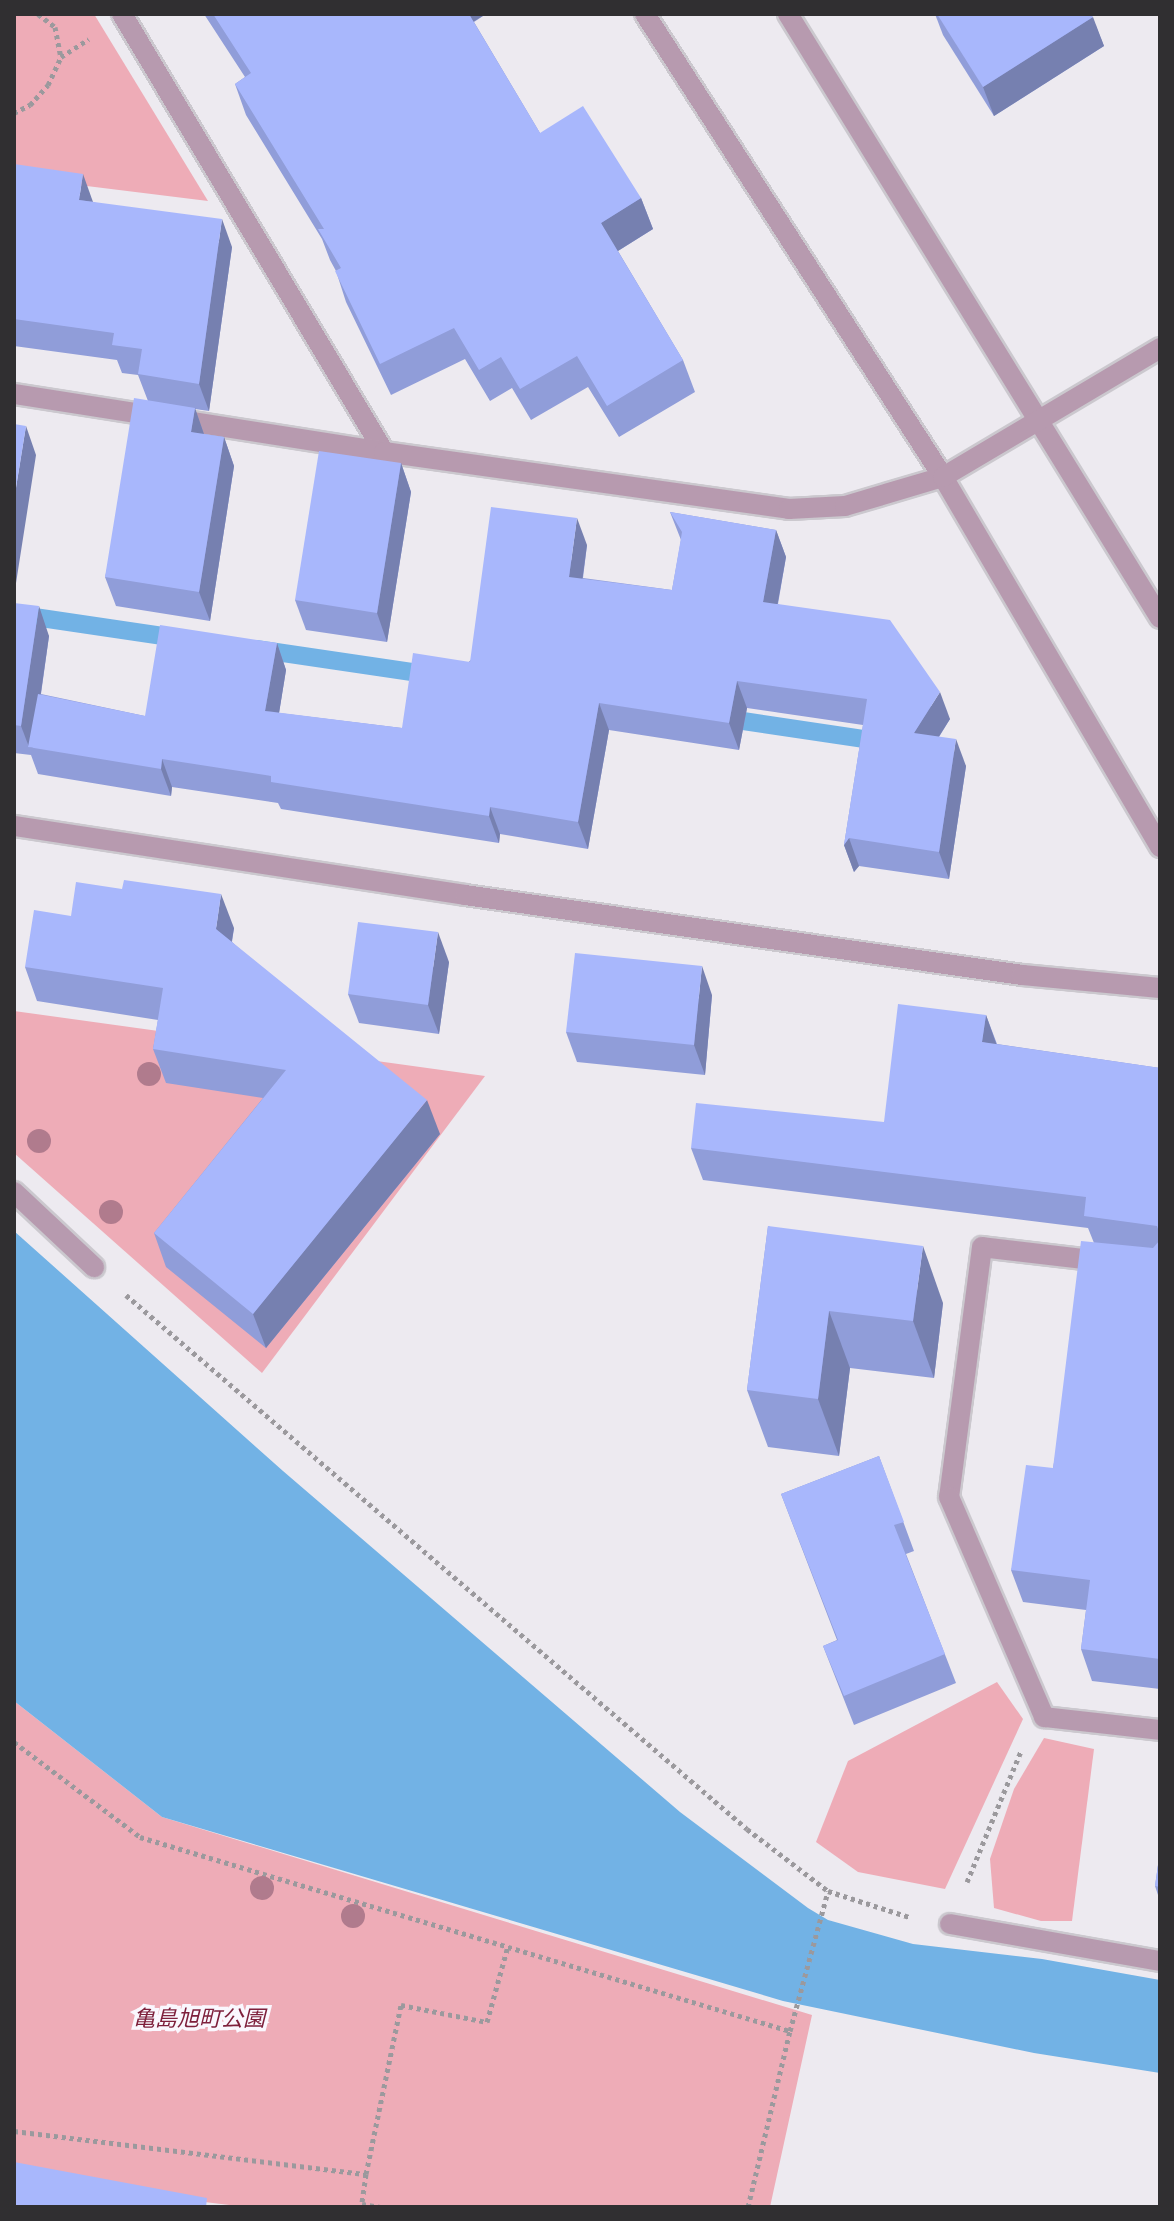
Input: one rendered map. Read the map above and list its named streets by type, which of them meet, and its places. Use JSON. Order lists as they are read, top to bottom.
{
  "parks": ["亀島旭町公園"]
}
